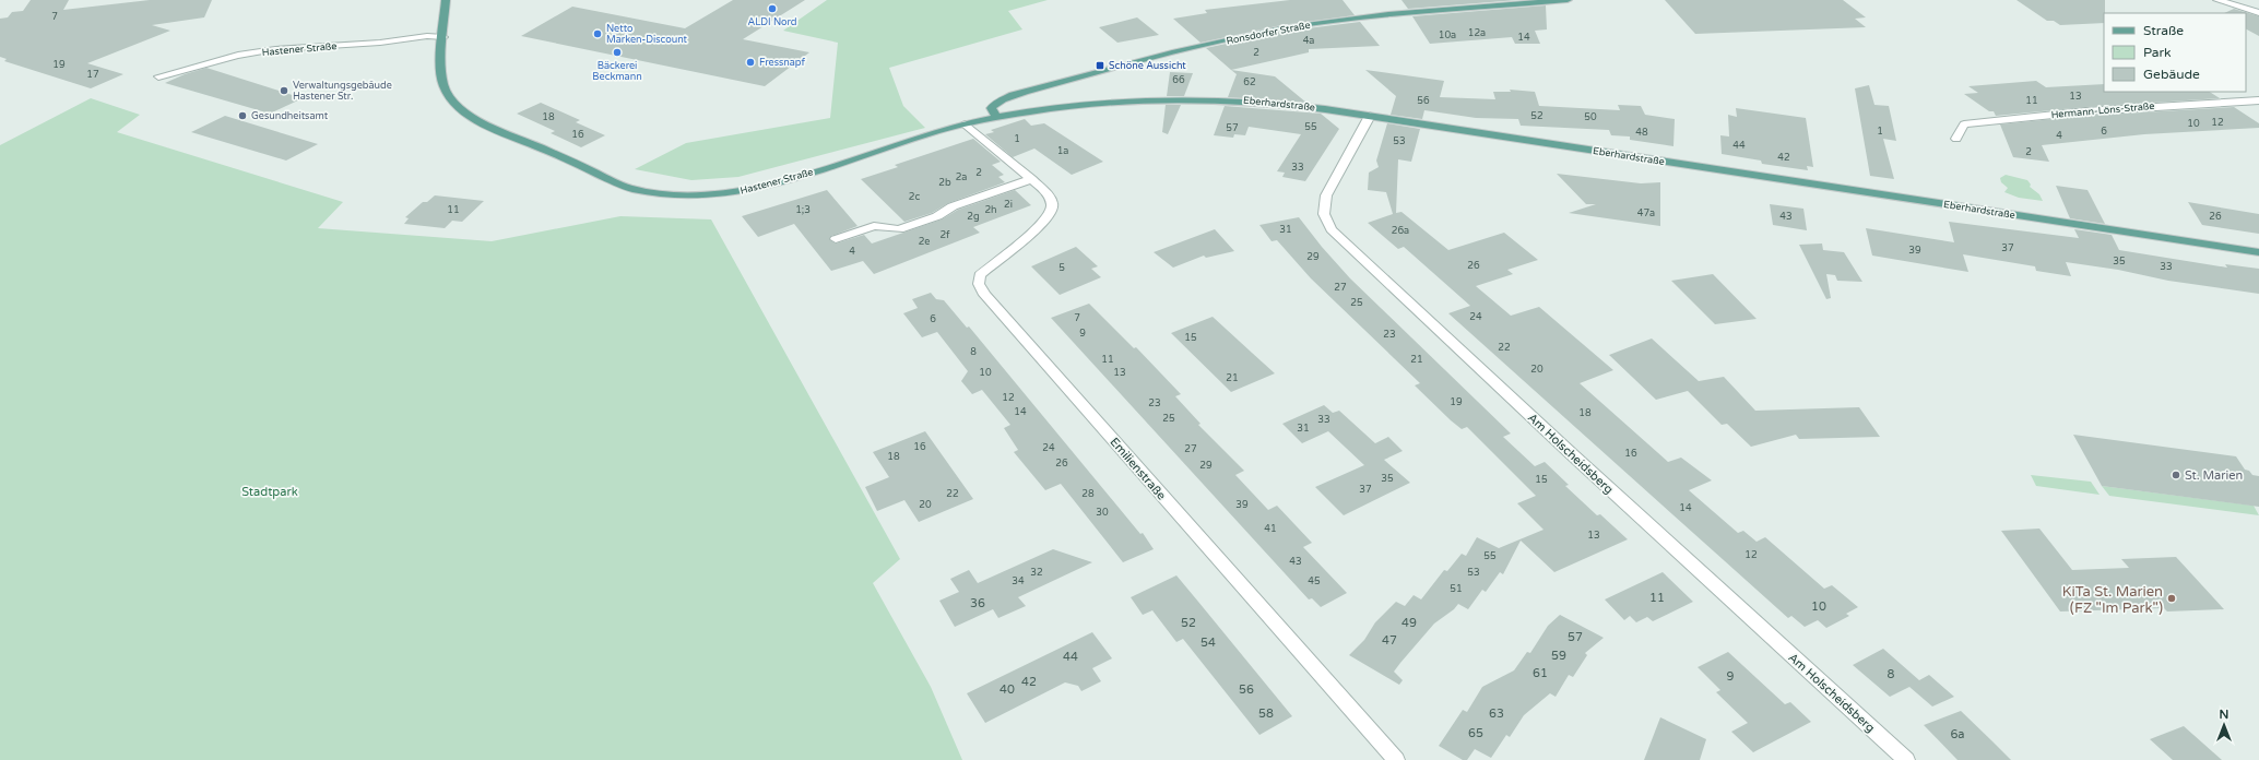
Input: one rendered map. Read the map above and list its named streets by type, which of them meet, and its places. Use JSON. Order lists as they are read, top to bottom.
{
  "streets": {
    "main road": ["Ronsdorfer Straße", "Hastener Straße", "Eberhardstraße"],
    "street": ["Hermann-Löns-Straße", "Am Holscheidsberg", "Emilienstraße"]
  },
  "crossings": [
    ["Ronsdorfer Straße", "Hastener Straße"],
    ["Ronsdorfer Straße", "Eberhardstraße"],
    ["Hastener Straße", "Eberhardstraße"],
    ["Hastener Straße", "Emilienstraße"],
    ["Eberhardstraße", "Am Holscheidsberg"]
  ],
  "parks": ["Stadtpark"],
  "places": {
    "other": [
      "ALDI Nord",
      "Netto Marken-Discount",
      "Bäckerei Beckmann",
      "Fressnapf",
      "Verwaltungsgebäude Hastener Str.",
      "Gesundheitsamt",
      "St. Marien",
      "KiTa St. Marien (FZ \"Im Park\")"
    ],
    "transit": ["Schöne Aussicht"]
  },
  "house_numbers": [
    "7",
    "12a",
    "10a",
    "14",
    "4a",
    "2",
    "19",
    "17",
    "66",
    "62",
    "13",
    "56",
    "11",
    "52",
    "18",
    "50",
    "12",
    "10",
    "55",
    "57",
    "1",
    "6",
    "48",
    "16",
    "4",
    "1",
    "53",
    "44",
    "1a",
    "2",
    "42",
    "33",
    "2",
    "2a",
    "2b",
    "2c",
    "2i",
    "11",
    "1;3",
    "2h",
    "47a",
    "2g",
    "43",
    "26",
    "31",
    "26a",
    "2f",
    "2e",
    "37",
    "39",
    "4",
    "29",
    "35",
    "26",
    "33",
    "5",
    "27",
    "25",
    "24",
    "7",
    "6",
    "9",
    "23",
    "15",
    "22",
    "8",
    "11",
    "21",
    "20",
    "10",
    "13",
    "21",
    "12",
    "19",
    "23",
    "14",
    "18",
    "25",
    "33",
    "31",
    "16",
    "24",
    "27",
    "16",
    "18",
    "26",
    "29",
    "35",
    "15",
    "37",
    "22",
    "28",
    "20",
    "39",
    "14",
    "30",
    "41",
    "13",
    "12",
    "55",
    "43",
    "32",
    "53",
    "34",
    "45",
    "51",
    "11",
    "36",
    "10",
    "52",
    "49",
    "57",
    "47",
    "54",
    "59",
    "44",
    "61",
    "8",
    "9",
    "42",
    "40",
    "56",
    "58",
    "63",
    "65",
    "6a"
  ],
  "legend": ["Straße", "Park", "Gebäude"],
  "north": "top"
}
